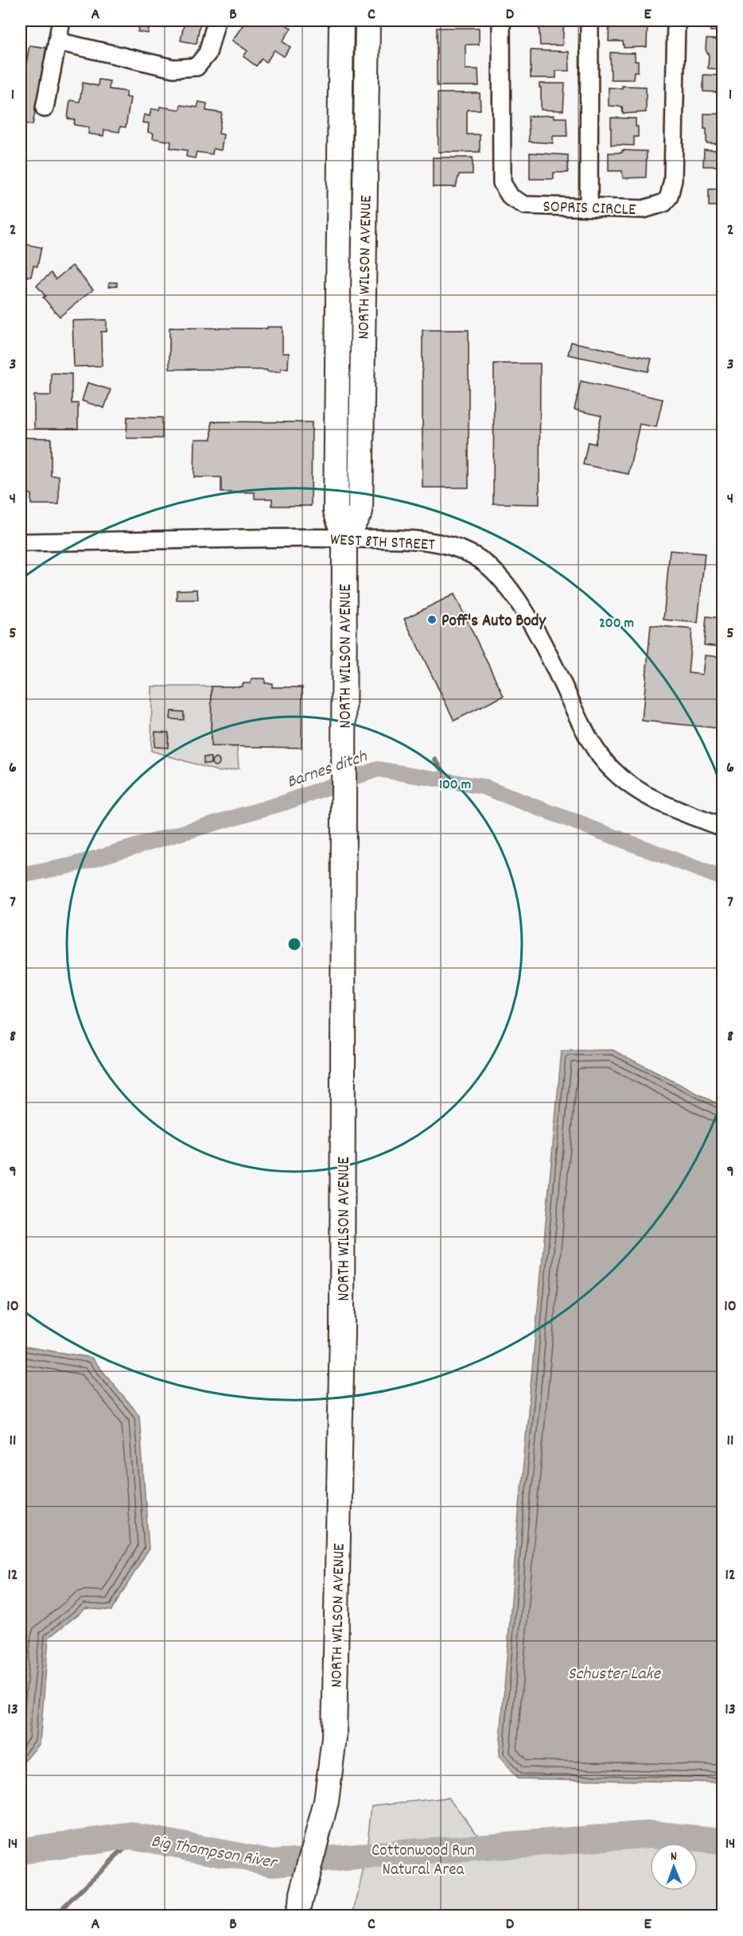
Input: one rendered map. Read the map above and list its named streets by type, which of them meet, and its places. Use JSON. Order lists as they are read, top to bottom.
{
  "streets": {
    "main road": ["NORTH WILSON AVENUE"],
    "street": ["SOPRIS CIRCLE", "WEST 8TH STREET"]
  },
  "crossings": [
    ["NORTH WILSON AVENUE", "WEST 8TH STREET"]
  ],
  "water": ["Barnes ditch", "Schuster Lake", "Big Thompson River"],
  "parks": ["Cottonwood Run Natural Area"],
  "places": ["Poff's Auto Body"],
  "north": "top",
  "grid": {
    "columns": [
      "A",
      "B",
      "C",
      "D",
      "E"
    ],
    "rows": [
      "1",
      "2",
      "3",
      "4",
      "5",
      "6",
      "7",
      "8",
      "9",
      "10",
      "11",
      "12",
      "13",
      "14"
    ]
  },
  "rings": ["200 m", "100 m"]
}
